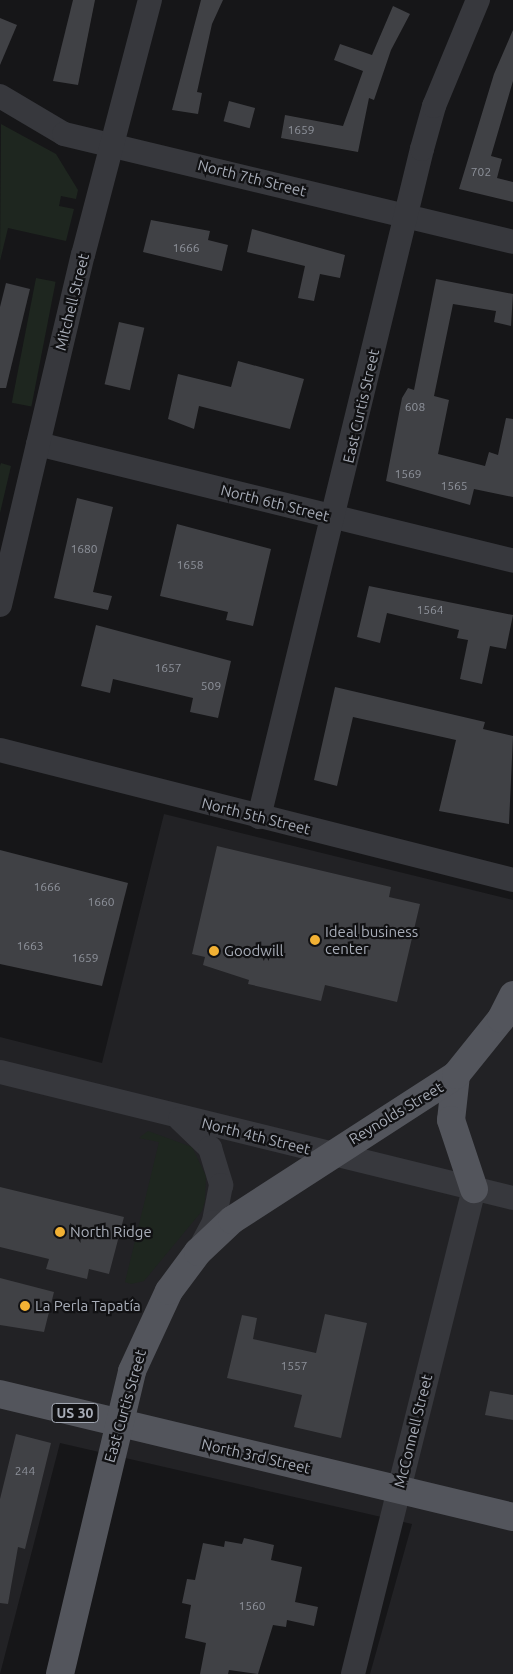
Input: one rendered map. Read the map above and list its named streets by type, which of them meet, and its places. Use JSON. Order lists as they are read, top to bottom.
{
  "streets": {
    "main road": [
      "East Curtis Street",
      "Reynolds Street",
      "US 30",
      "North 3rd Street"
    ],
    "street": [
      "North 7th Street",
      "Mitchell Street",
      "North 6th Street",
      "North 5th Street",
      "North 4th Street",
      "McConnell Street"
    ]
  },
  "crossings": [
    ["North 7th Street", "Mitchell Street"],
    ["North 7th Street", "East Curtis Street"],
    ["Mitchell Street", "North 6th Street"],
    ["East Curtis Street", "North 6th Street"],
    ["East Curtis Street", "North 5th Street"],
    ["East Curtis Street", "Reynolds Street"],
    ["East Curtis Street", "North 4th Street"],
    ["East Curtis Street", "North 3rd Street"],
    ["Reynolds Street", "North 4th Street"],
    ["North 4th Street", "McConnell Street"],
    ["McConnell Street", "North 3rd Street"]
  ],
  "places": [
    "Ideal business center",
    "Goodwill",
    "North Ridge",
    "La Perla Tapatía"
  ],
  "house_numbers": [
    "1659",
    "702",
    "1666",
    "608",
    "1569",
    "1565",
    "1680",
    "1658",
    "1564",
    "1657",
    "509",
    "1666",
    "1660",
    "1663",
    "1659",
    "1557",
    "244",
    "1560"
  ]
}
